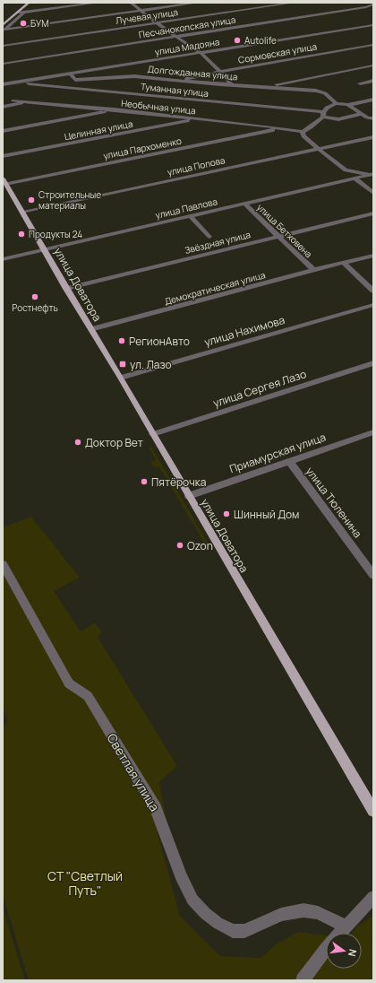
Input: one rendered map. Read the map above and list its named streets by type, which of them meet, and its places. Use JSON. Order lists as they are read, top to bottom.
{
  "streets": {
    "main road": ["улица Доватора"],
    "street": [
      "Лучевая улица",
      "Песчанокопская улица",
      "улица Мадояна",
      "Сормовская улица",
      "Долгожданная улица",
      "Туманная улица",
      "Необычная улица",
      "Целинная улица",
      "улица Пархоменко",
      "улица Попова",
      "улица Павлова",
      "улица Бетховена",
      "Звёздная улица",
      "Демократическая улица",
      "улица Нахимова",
      "улица Сергея Лазо",
      "Приамурская улица",
      "улица Тюленина",
      "Светлая улица"
    ]
  },
  "crossings": [
    ["улица Мадояна", "Долгожданная улица"],
    ["улица Мадояна", "Туманная улица"],
    ["Сормовская улица", "Долгожданная улица"],
    ["Необычная улица", "Целинная улица"],
    ["Необычная улица", "улица Пархоменко"],
    ["улица Пархоменко", "улица Доватора"],
    ["улица Попова", "улица Доватора"],
    ["улица Павлова", "улица Бетховена"],
    ["улица Павлова", "улица Доватора"],
    ["улица Бетховена", "Звёздная улица"],
    ["улица Бетховена", "Демократическая улица"],
    ["Звёздная улица", "улица Доватора"],
    ["улица Доватора", "Демократическая улица"],
    ["улица Доватора", "улица Нахимова"],
    ["улица Доватора", "улица Сергея Лазо"],
    ["улица Доватора", "Приамурская улица"],
    ["Приамурская улица", "улица Тюленина"]
  ],
  "parks": ["СТ \"Светлый Путь\""],
  "places": {
    "other": [
      "БУМ",
      "Autolife",
      "Строительные материалы",
      "Продукты 24",
      "Ростнефть",
      "РегионАвто",
      "Доктор Вет",
      "Пятёрочка",
      "Шинный Дом",
      "Ozon"
    ],
    "transit": ["ул. Лазо"]
  },
  "north": "right"
}
